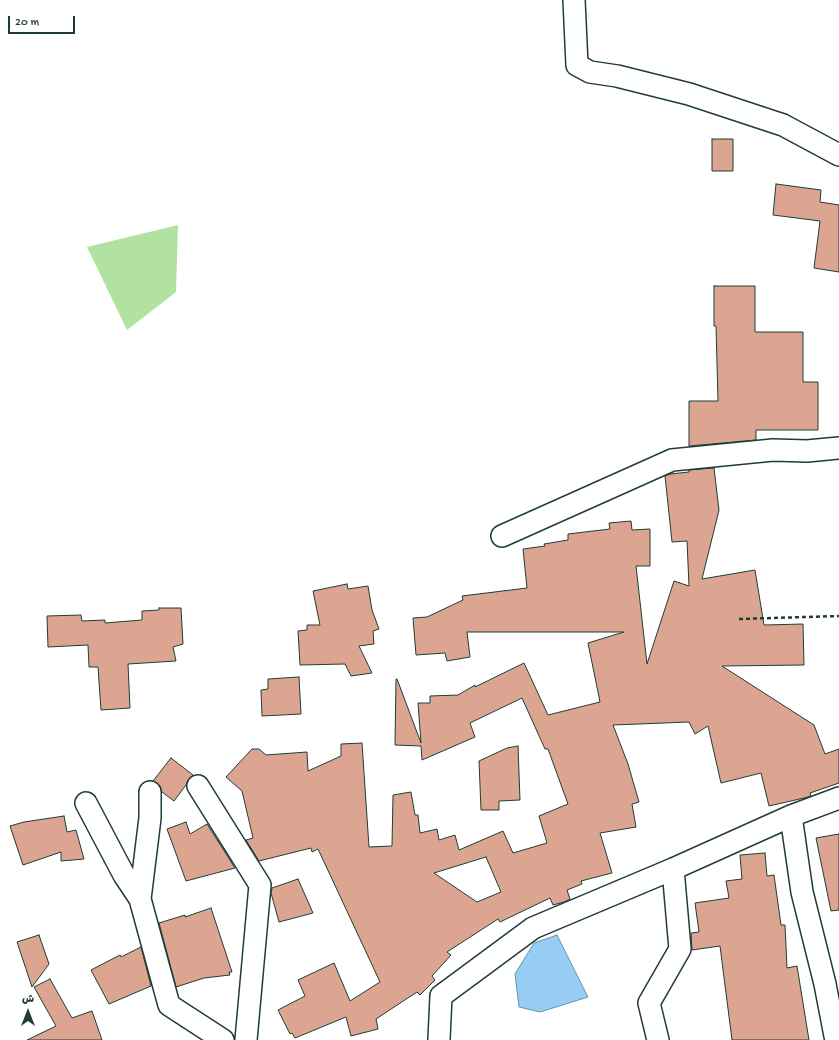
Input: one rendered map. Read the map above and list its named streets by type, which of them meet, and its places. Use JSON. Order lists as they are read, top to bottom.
{
  "scale_bar": "20 m",
  "north": "top"
}
